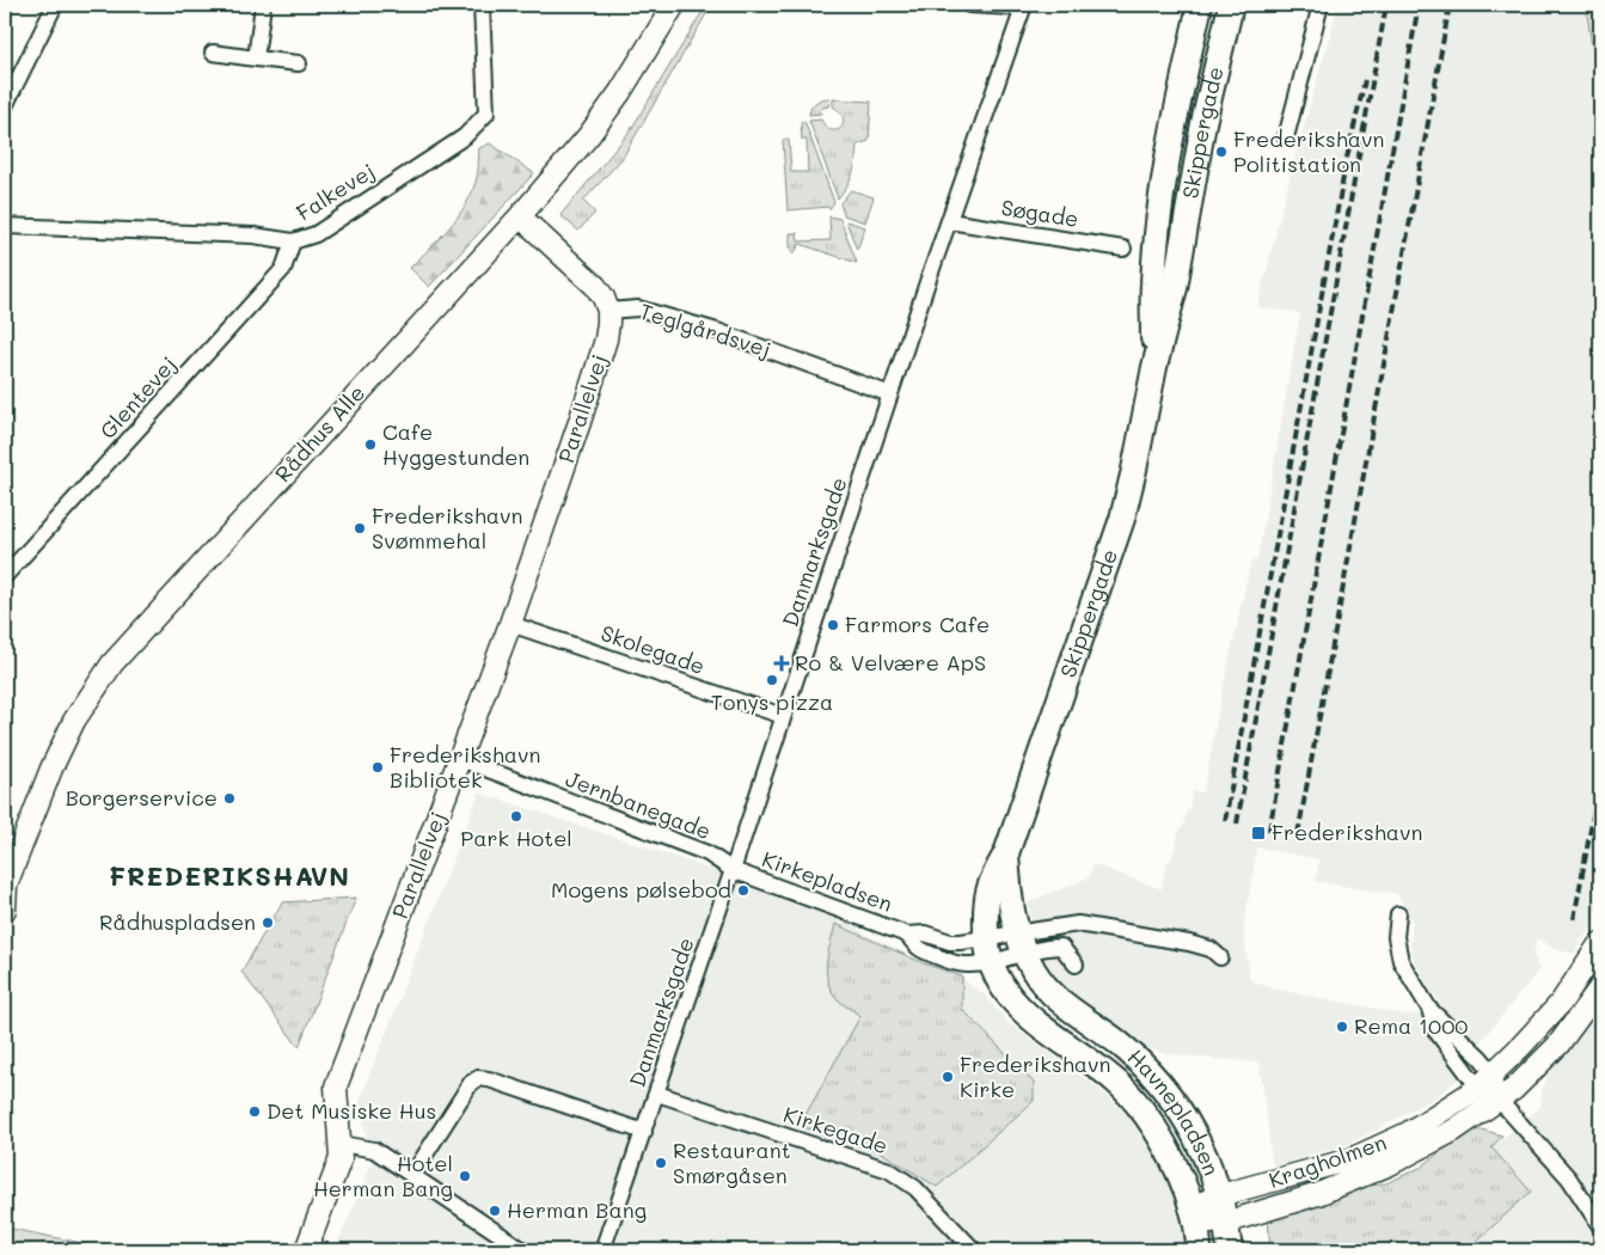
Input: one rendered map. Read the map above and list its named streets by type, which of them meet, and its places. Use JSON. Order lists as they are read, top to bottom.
{
  "streets": {
    "main road": ["Skippergade", "Havnepladsen"],
    "street": [
      "Falkevej",
      "Søgade",
      "Teglgårdsvej",
      "Glentevej",
      "Parallelvej",
      "Rådhus Alle",
      "Danmarksgade",
      "Skolegade",
      "Jernbanegade",
      "Kirkepladsen",
      "Kirkegade",
      "Kragholmen"
    ]
  },
  "crossings": [
    ["Skippergade", "Kirkepladsen"],
    ["Skippergade", "Havnepladsen"],
    ["Falkevej", "Glentevej"],
    ["Søgade", "Danmarksgade"],
    ["Teglgårdsvej", "Parallelvej"],
    ["Teglgårdsvej", "Rådhus Alle"],
    ["Teglgårdsvej", "Danmarksgade"],
    ["Parallelvej", "Skolegade"],
    ["Parallelvej", "Jernbanegade"],
    ["Danmarksgade", "Skolegade"],
    ["Danmarksgade", "Jernbanegade"],
    ["Danmarksgade", "Kirkepladsen"],
    ["Danmarksgade", "Kirkegade"],
    ["Jernbanegade", "Kirkepladsen"],
    ["Kirkepladsen", "Havnepladsen"],
    ["Havnepladsen", "Kragholmen"]
  ],
  "districts": ["FREDERIKSHAVN"],
  "places": {
    "other": [
      "Frederikshavn Politistation",
      "Cafe Hyggestunden",
      "Frederikshavn Svømmehal",
      "Farmors Cafe",
      "Tonys pizza",
      "Frederikshavn Bibliotek",
      "Borgerservice",
      "Park Hotel",
      "Mogens pølsebod",
      "Rådhuspladsen",
      "Rema 1000",
      "Frederikshavn Kirke",
      "Det Musiske Hus",
      "Restaurant Smørgåsen",
      "Hotel Herman Bang",
      "Herman Bang"
    ],
    "health": ["Ro & Velvære ApS"],
    "transit": ["Frederikshavn"]
  }
}
